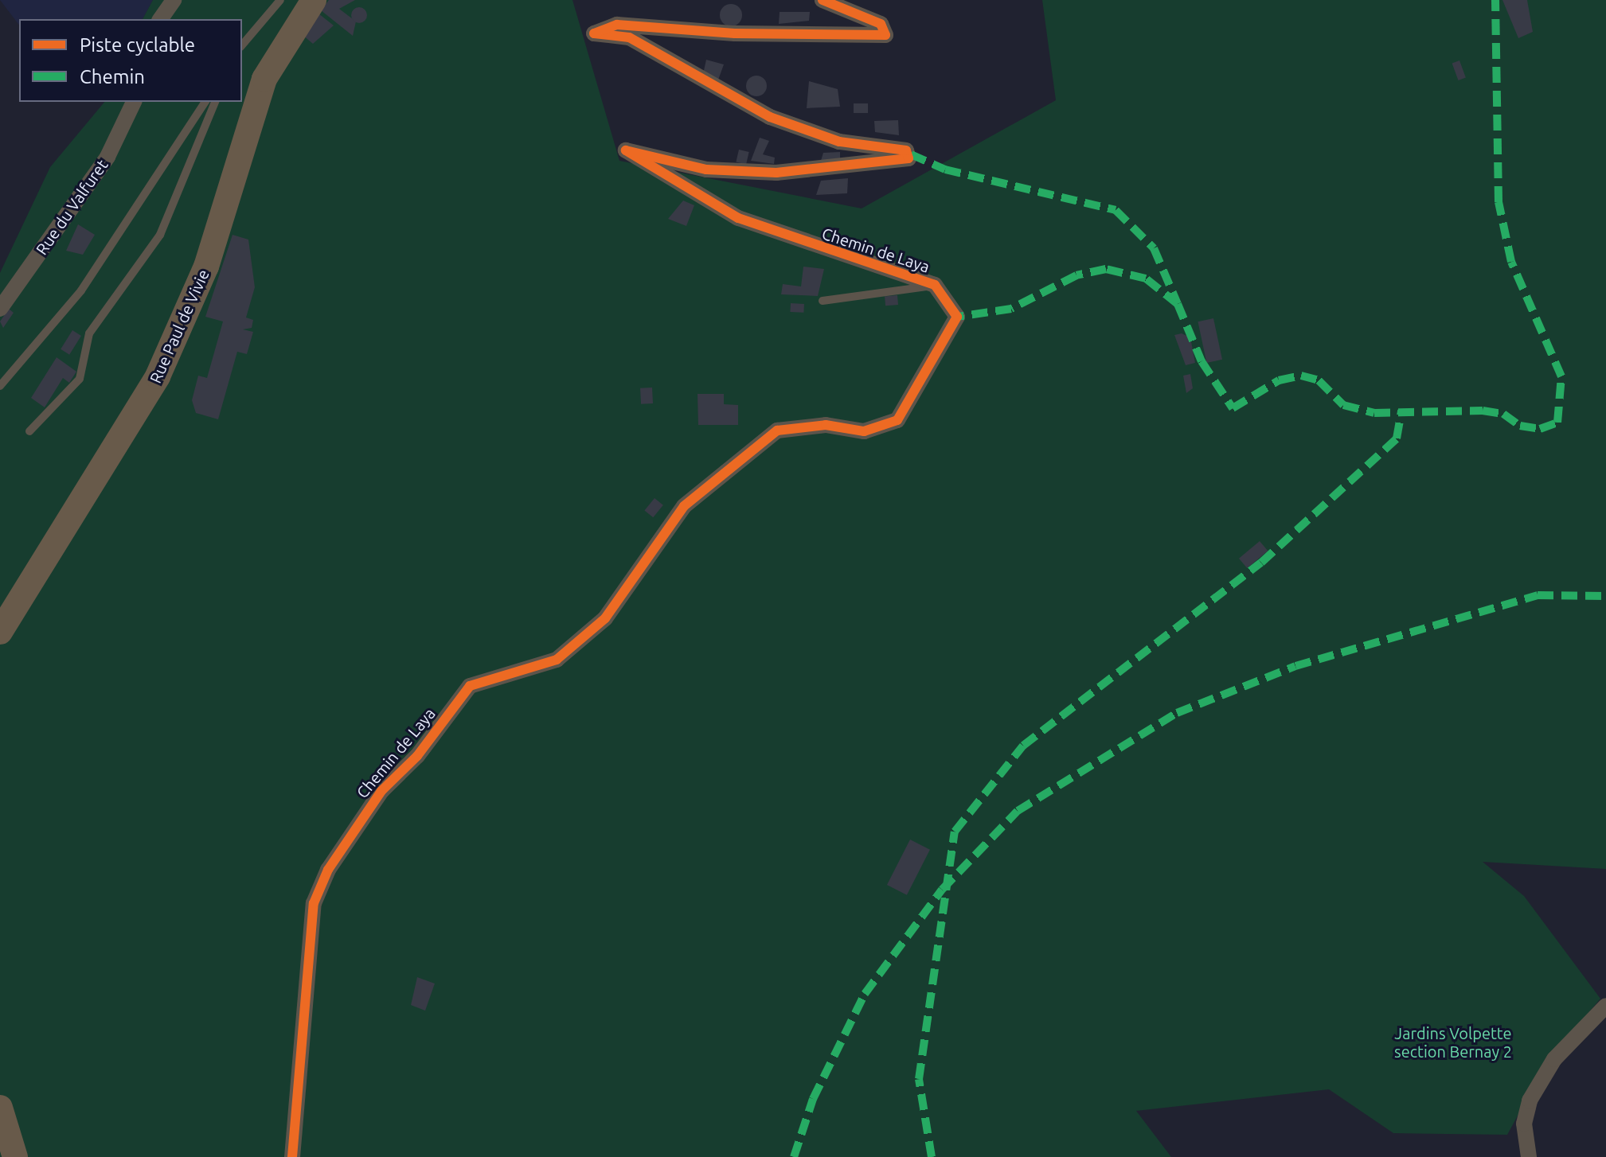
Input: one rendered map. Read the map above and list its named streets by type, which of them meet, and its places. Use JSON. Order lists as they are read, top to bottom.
{
  "streets": {
    "main road": ["Rue Paul de Vivie"],
    "street": ["Rue du Valfuret", "Chemin de Laya"]
  },
  "parks": ["Jardins Volpette section Bernay 2"],
  "legend": ["Piste cyclable", "Chemin"]
}
